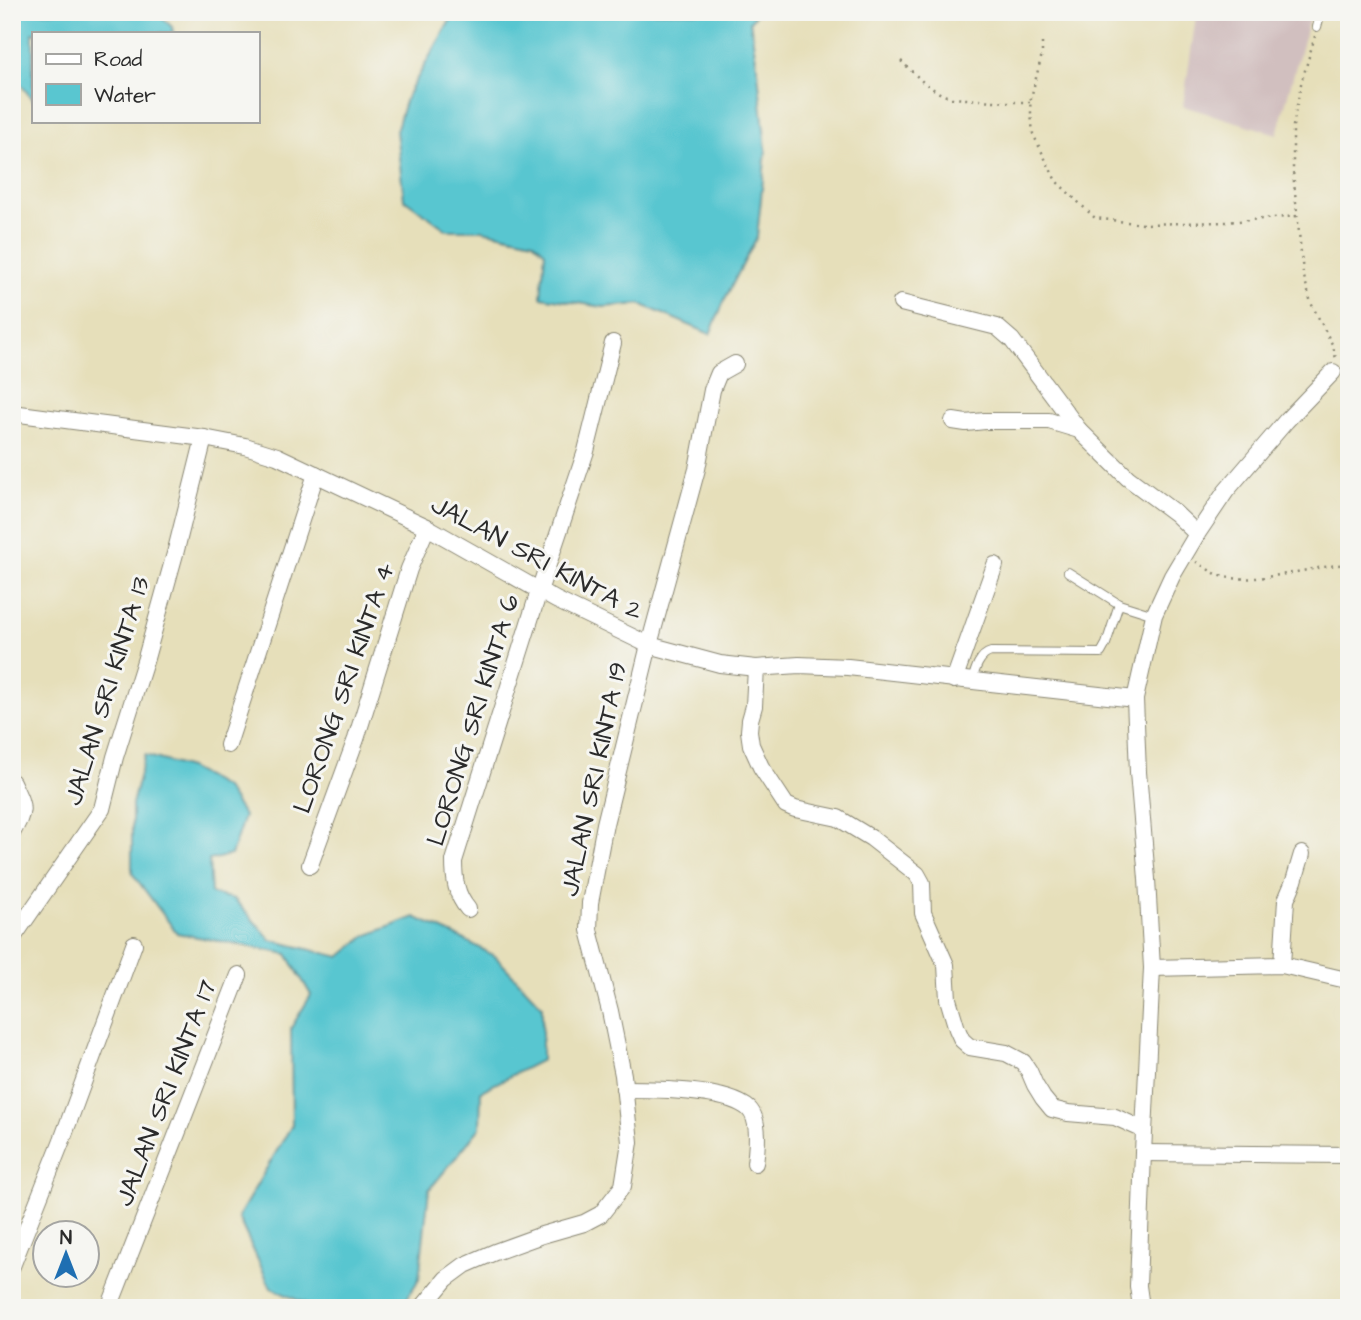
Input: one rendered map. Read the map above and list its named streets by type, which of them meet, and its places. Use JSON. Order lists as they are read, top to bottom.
{
  "streets": {
    "street": [
      "JALAN SRI KINTA 2",
      "LORONG SRI KINTA 4",
      "JALAN SRI KINTA 13",
      "LORONG SRI KINTA 6",
      "JALAN SRI KINTA 19",
      "JALAN SRI KINTA 17"
    ]
  },
  "crossings": [
    ["JALAN SRI KINTA 2", "LORONG SRI KINTA 4"],
    ["JALAN SRI KINTA 2", "JALAN SRI KINTA 13"],
    ["JALAN SRI KINTA 2", "LORONG SRI KINTA 6"],
    ["JALAN SRI KINTA 2", "JALAN SRI KINTA 19"]
  ],
  "legend": ["Road", "Water"],
  "north": "top"
}
